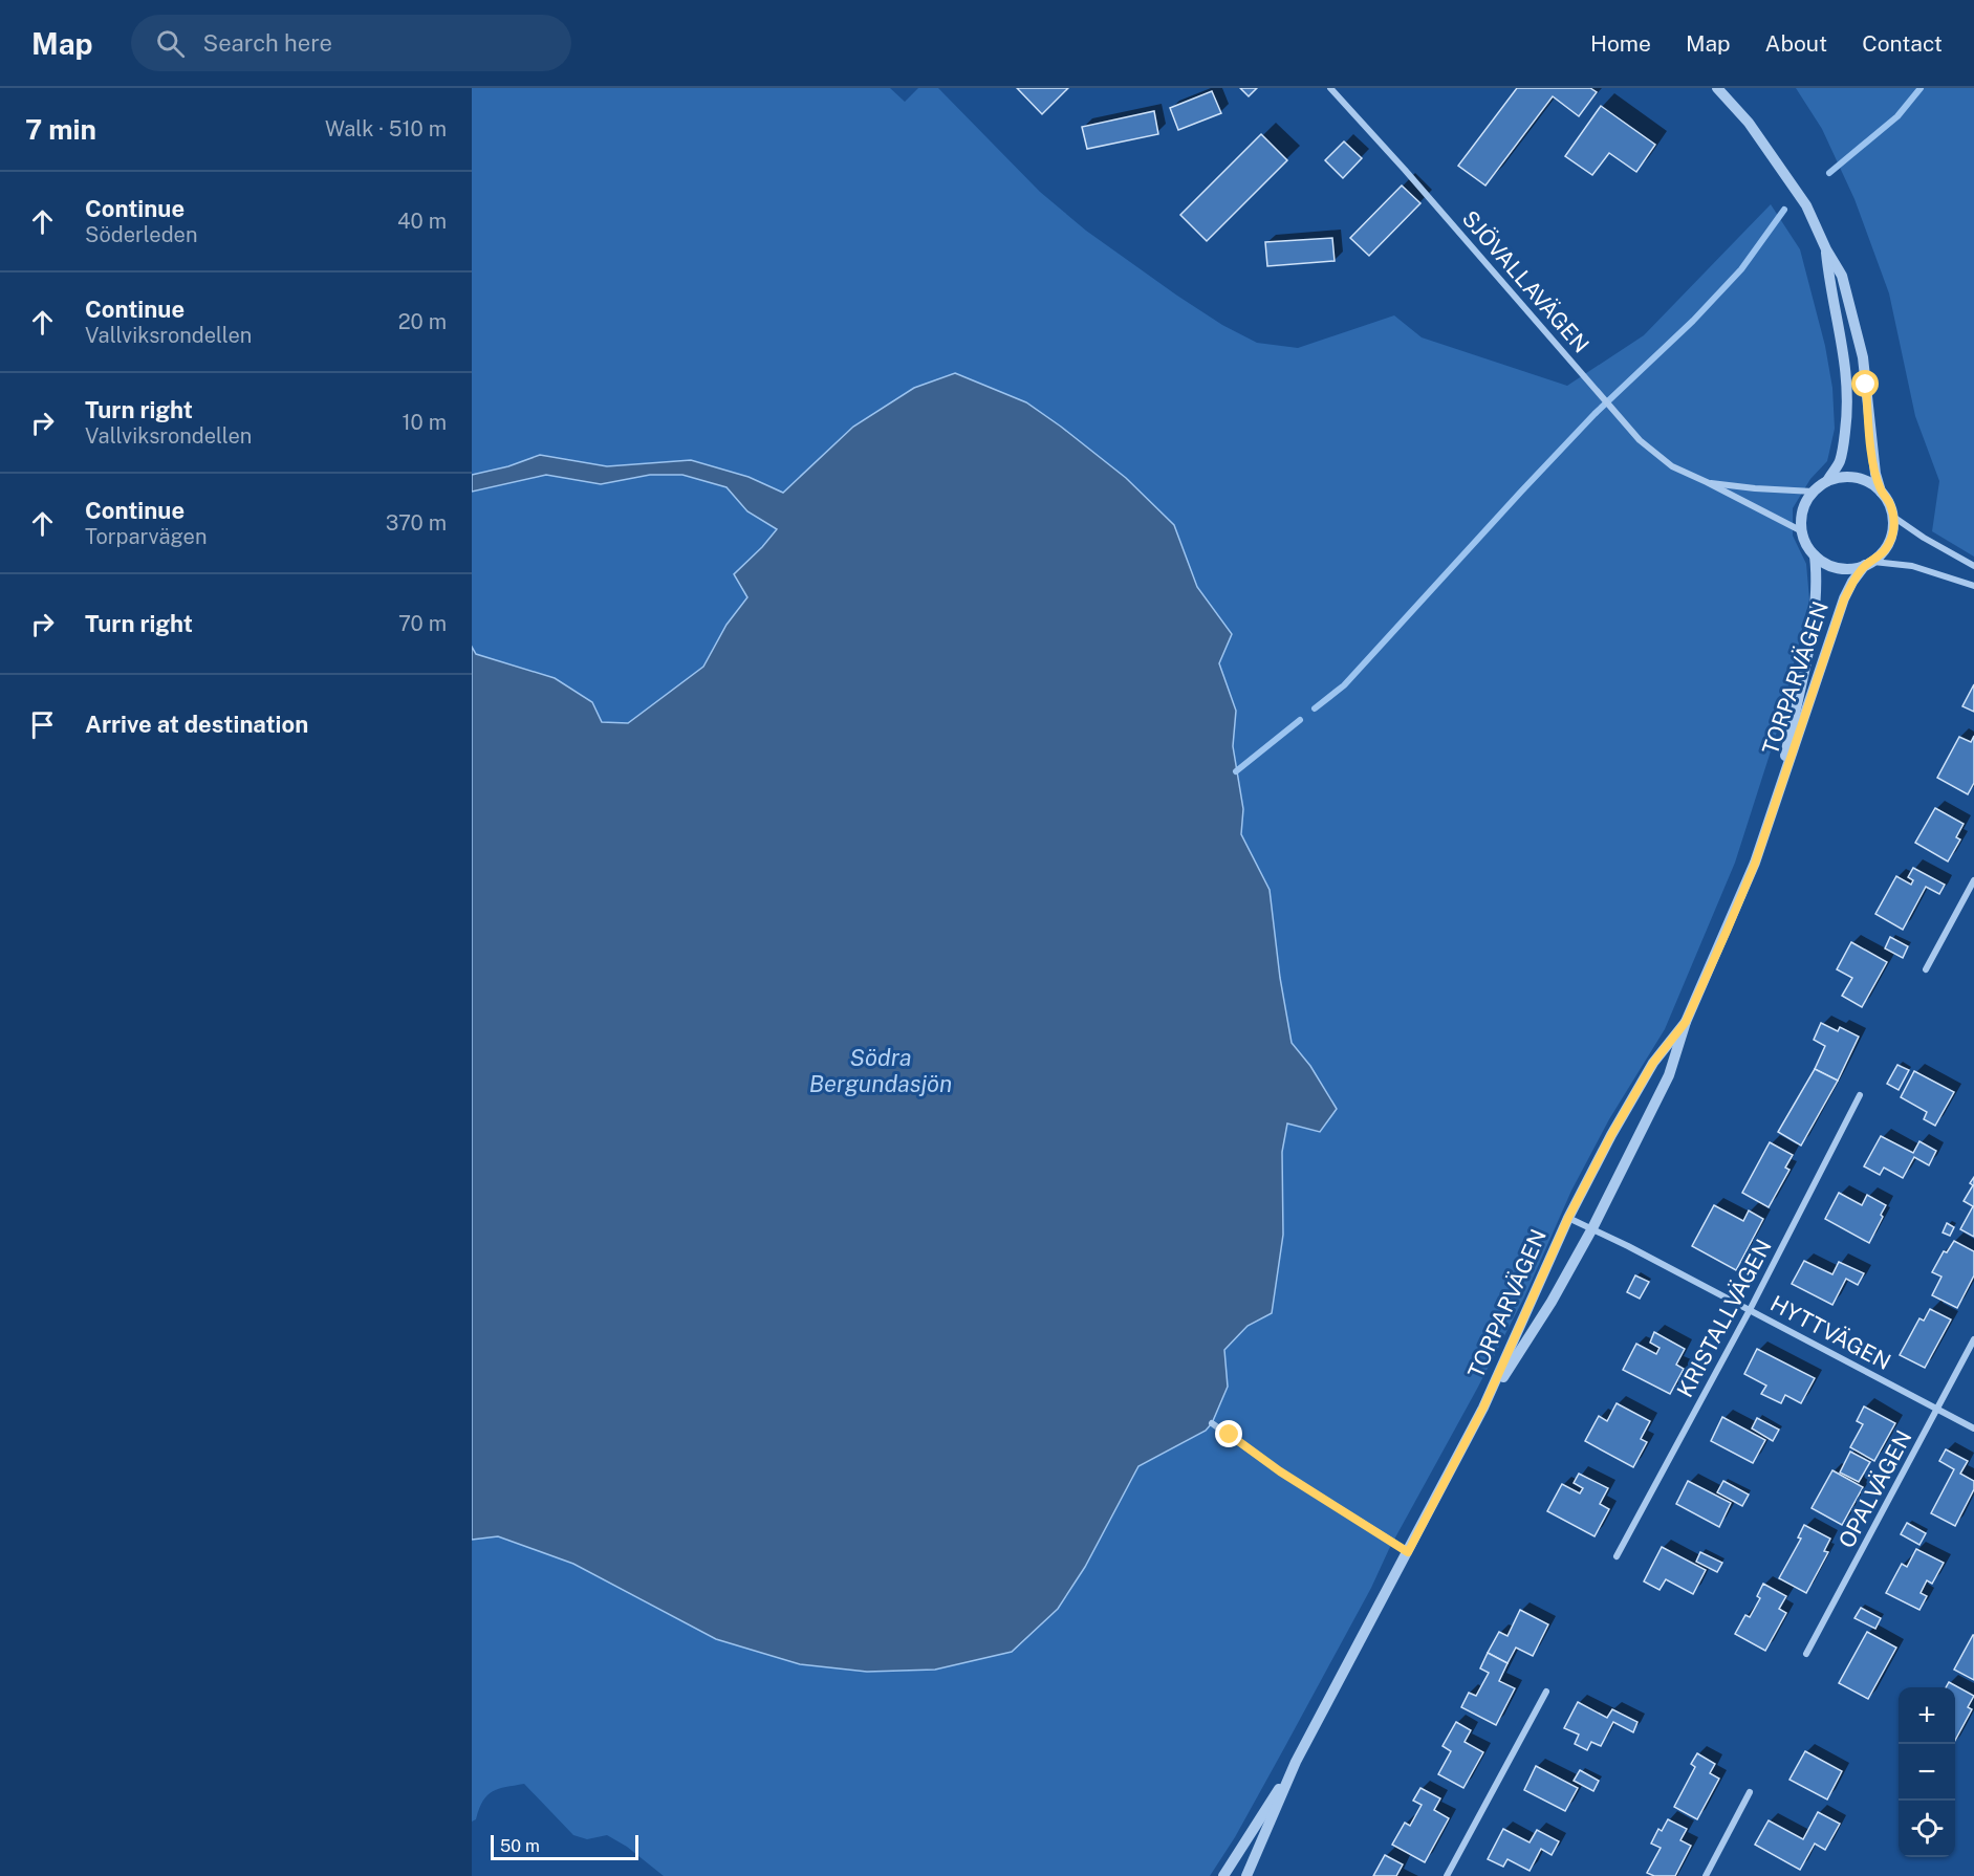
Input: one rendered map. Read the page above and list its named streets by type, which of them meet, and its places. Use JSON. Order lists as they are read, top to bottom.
{
  "streets": {
    "street": [
      "SJÖVALLAVÄGEN",
      "TORPARVÄGEN",
      "KRISTALLVÄGEN",
      "HYTTVÄGEN",
      "OPALVÄGEN"
    ]
  },
  "crossings": [
    ["SJÖVALLAVÄGEN", "TORPARVÄGEN"],
    ["TORPARVÄGEN", "HYTTVÄGEN"],
    ["KRISTALLVÄGEN", "HYTTVÄGEN"],
    ["HYTTVÄGEN", "OPALVÄGEN"]
  ],
  "water": ["Södra Bergundasjön"],
  "scale_bar": "50 m",
  "page": {
    "header": "Map",
    "search": "Search here",
    "nav": [
      "Home",
      "Map",
      "About",
      "Contact"
    ],
    "heading": ["7 min", "Walk · 510 m"],
    "list": [
      ["Continue", "Söderleden", "40 m"],
      ["Continue", "Vallviksrondellen", "20 m"],
      ["Turn right", "Vallviksrondellen", "10 m"],
      ["Continue", "Torparvägen", "370 m"],
      ["Turn right", "70 m"],
      "Arrive at destination"
    ],
    "map_buttons": ["+", "−"],
    "scale": "50 m"
  }
}
